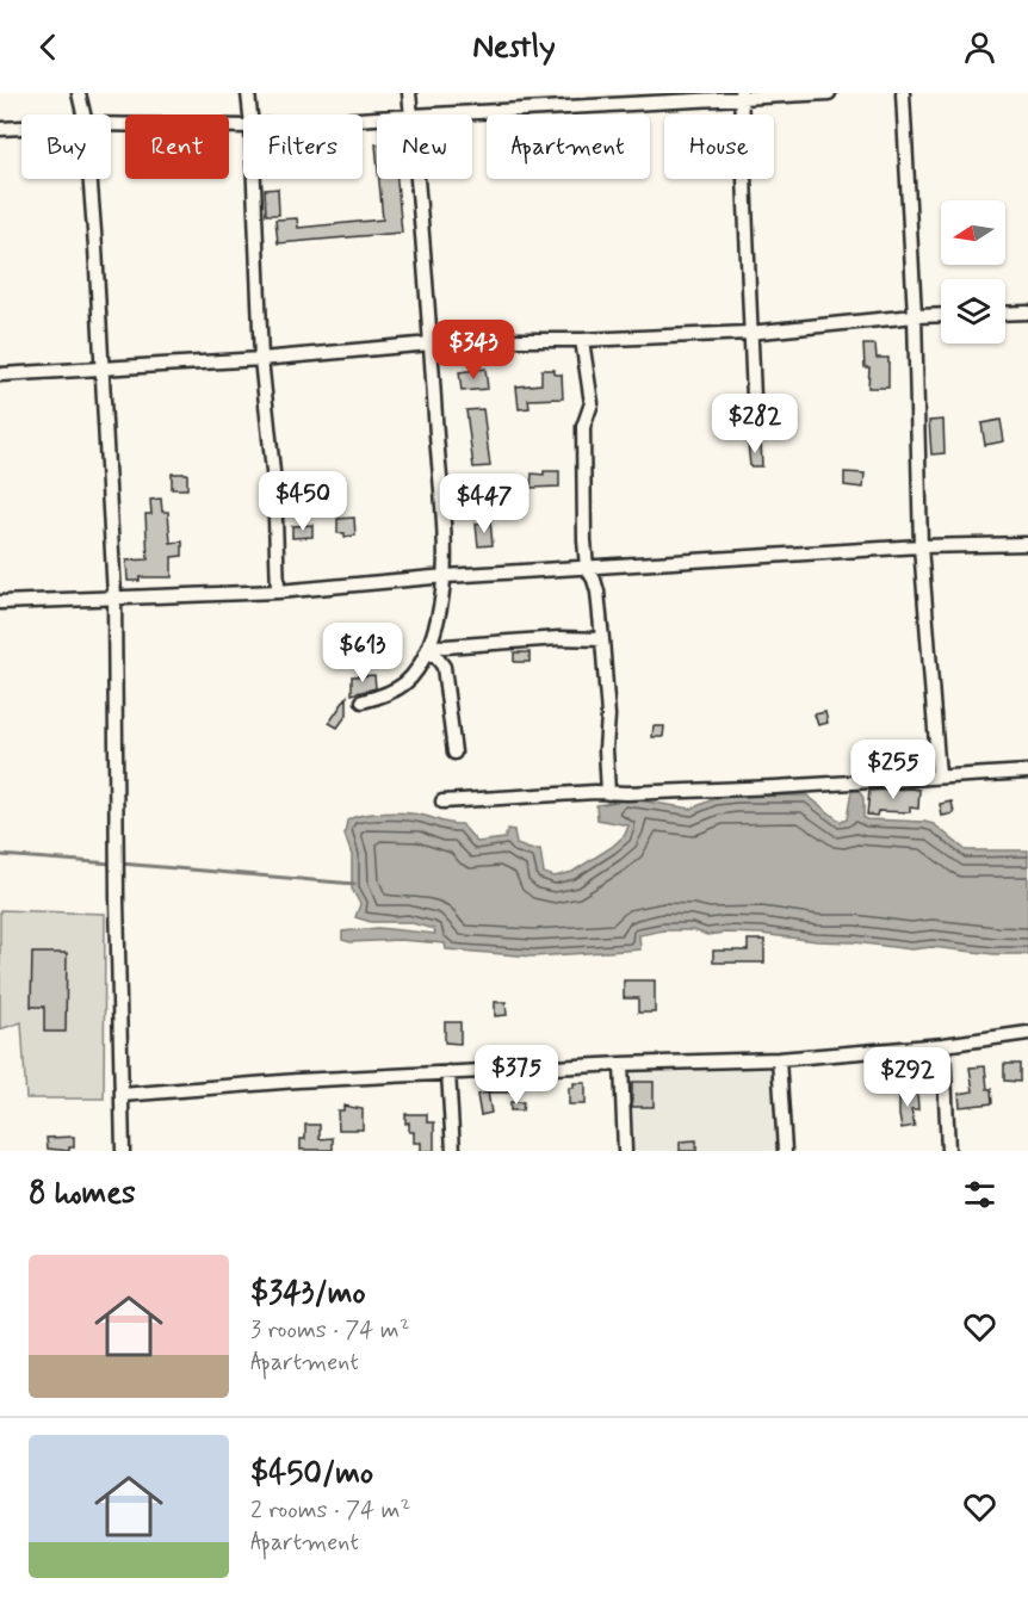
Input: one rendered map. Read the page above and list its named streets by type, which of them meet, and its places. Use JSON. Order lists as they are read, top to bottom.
{
  "north": "left",
  "page": {
    "header": "Nestly",
    "chip": [
      "Buy",
      "Rent",
      "Filters",
      "New",
      "Apartment",
      "House"
    ],
    "price": [
      "$343",
      "$282",
      "$450",
      "$447",
      "$613",
      "$255",
      "$375",
      "$292"
    ],
    "heading": "8 homes",
    "list": [
      {
        "name": "$343/mo",
        "note": "3 rooms · 74 m² · Apartment"
      },
      {
        "name": "$450/mo",
        "note": "2 rooms · 74 m² · Apartment"
      }
    ]
  }
}
